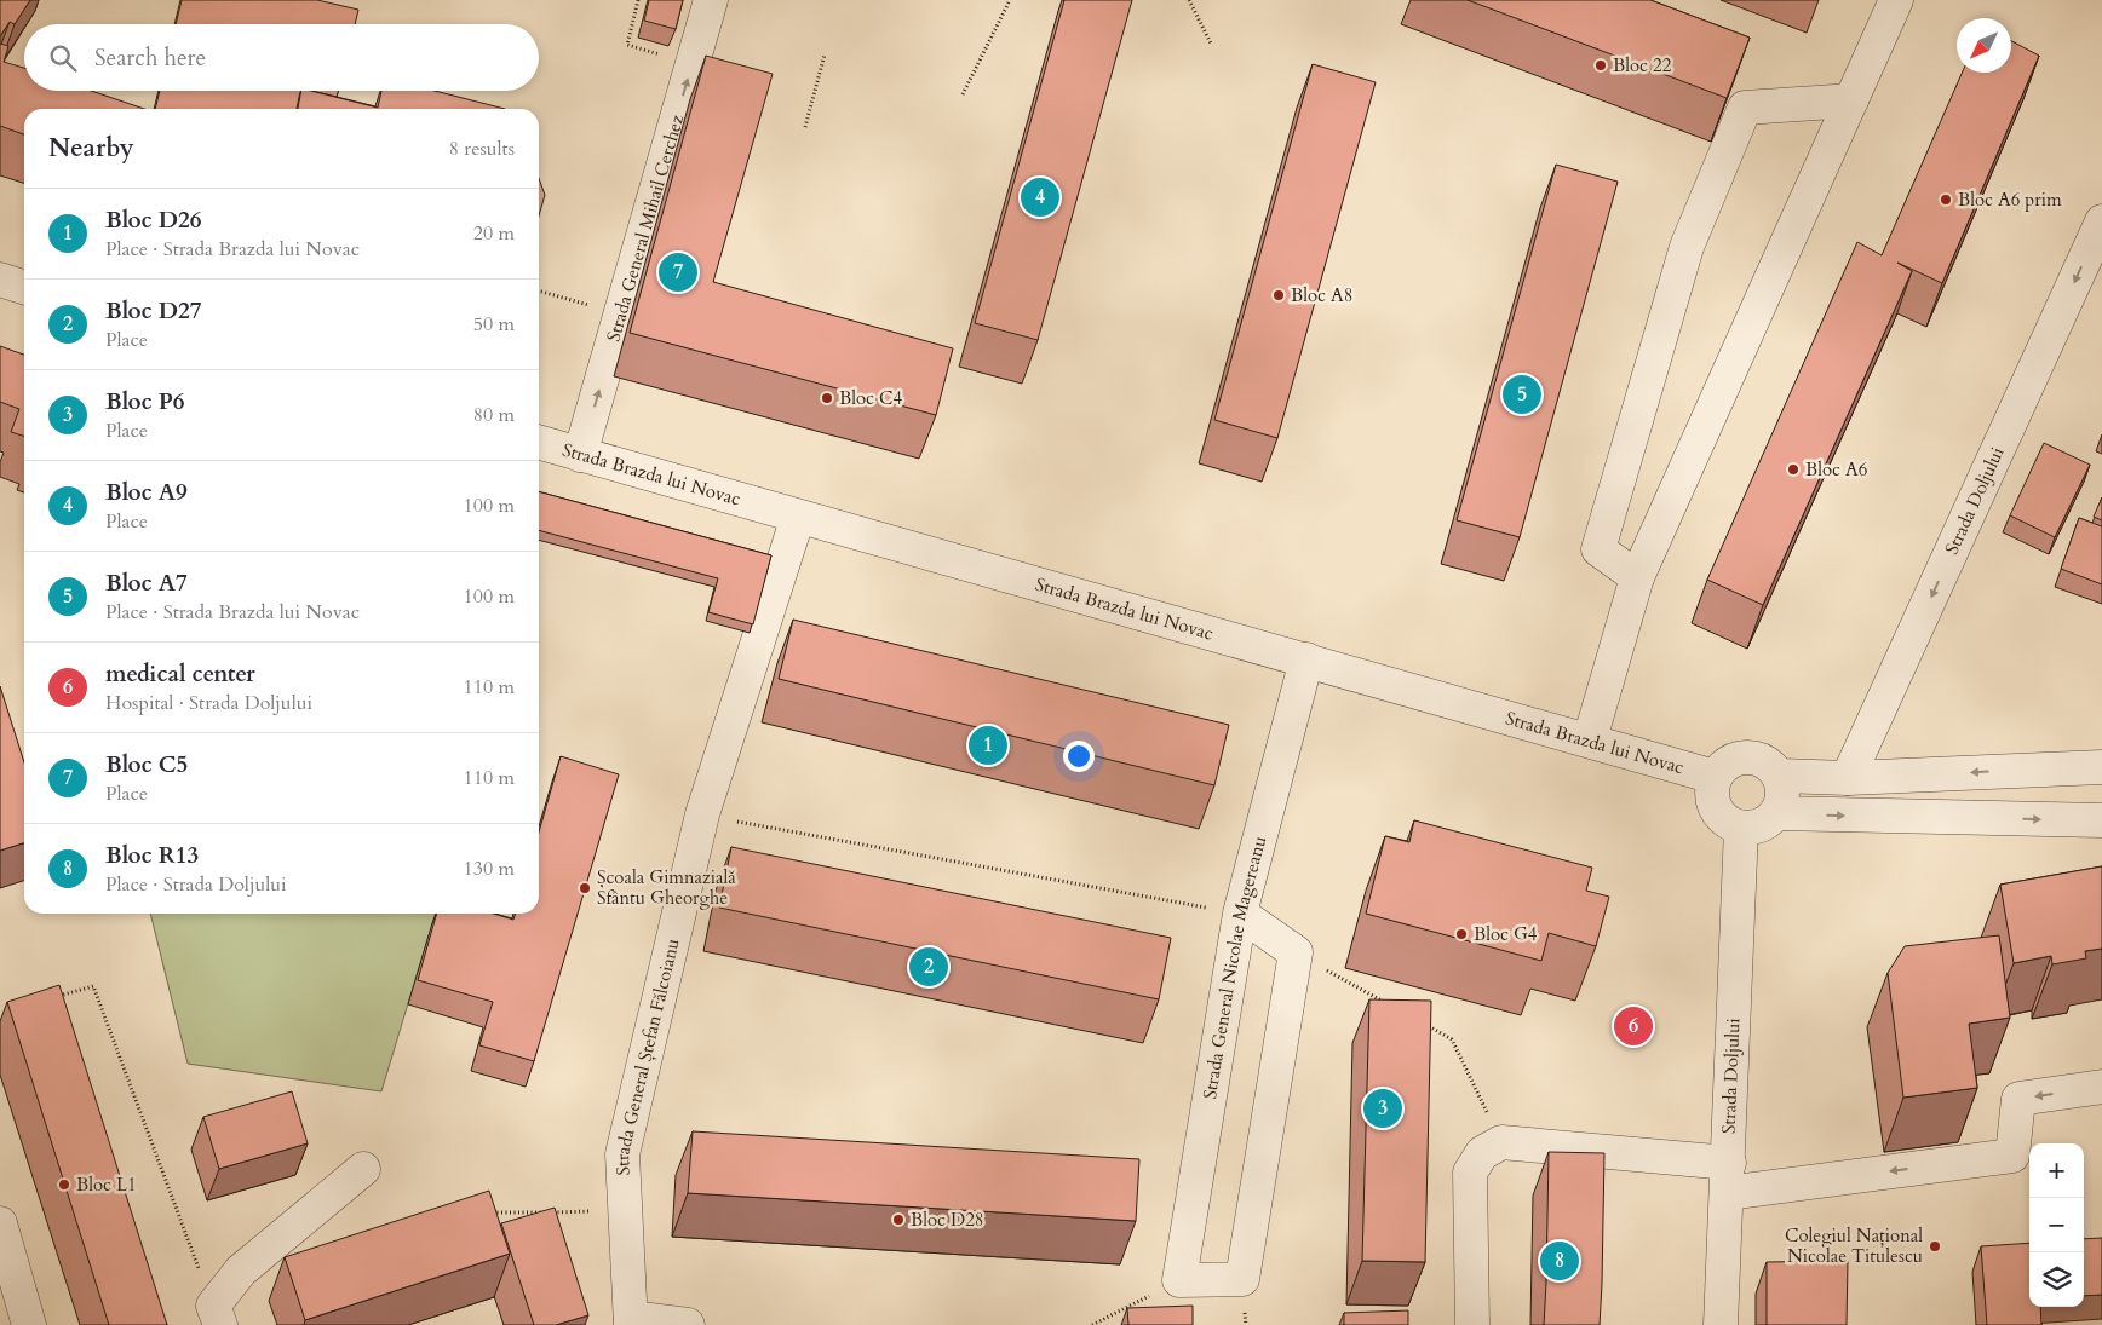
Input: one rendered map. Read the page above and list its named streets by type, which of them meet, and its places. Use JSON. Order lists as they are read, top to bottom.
{
  "streets": {
    "street": [
      "Strada General Mihail Cerchez",
      "Strada Brazda lui Novac",
      "Strada Doljului",
      "Strada General Nicolae Magereanu",
      "Strada General Ștefan Fălcoianu"
    ]
  },
  "crossings": [
    ["Strada General Mihail Cerchez", "Strada Brazda lui Novac"],
    ["Strada Brazda lui Novac", "Strada Doljului"],
    ["Strada Brazda lui Novac", "Strada General Nicolae Magereanu"],
    ["Strada Brazda lui Novac", "Strada General Ștefan Fălcoianu"]
  ],
  "one_way": ["Strada General Mihail Cerchez"],
  "places": [
    "Bloc 22",
    "Bloc A6 prim",
    "Bloc A8",
    "Bloc C4",
    "Bloc A6",
    "Școala Gimnazială Sfântu Gheorghe",
    "Bloc G4",
    "Bloc L1",
    "Bloc D28",
    "Colegiul Național Nicolae Titulescu"
  ],
  "north": "bottom left",
  "page": {
    "search": "Search here",
    "heading": ["Nearby", "8 results"],
    "pins": [
      "4",
      "7",
      "5",
      "1",
      "2",
      "6",
      "3",
      "8"
    ],
    "list": [
      {
        "mark": "1",
        "name": "Bloc D26",
        "note": "Place · Strada Brazda lui Novac",
        "value": "20 m"
      },
      {
        "mark": "2",
        "name": "Bloc D27",
        "note": "Place",
        "value": "50 m"
      },
      {
        "mark": "3",
        "name": "Bloc P6",
        "note": "Place",
        "value": "80 m"
      },
      {
        "mark": "4",
        "name": "Bloc A9",
        "note": "Place",
        "value": "100 m"
      },
      {
        "mark": "5",
        "name": "Bloc A7",
        "note": "Place · Strada Brazda lui Novac",
        "value": "100 m"
      },
      {
        "mark": "6",
        "name": "medical center",
        "note": "Hospital · Strada Doljului",
        "value": "110 m"
      },
      {
        "mark": "7",
        "name": "Bloc C5",
        "note": "Place",
        "value": "110 m"
      },
      {
        "mark": "8",
        "name": "Bloc R13",
        "note": "Place · Strada Doljului",
        "value": "130 m"
      }
    ],
    "map_buttons": ["+", "−"]
  }
}
